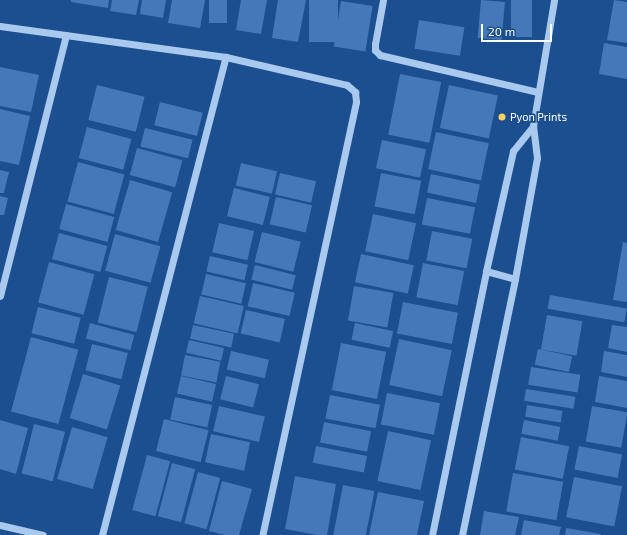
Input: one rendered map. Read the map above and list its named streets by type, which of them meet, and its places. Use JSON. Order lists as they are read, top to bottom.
{
  "places": ["Pyon Prints"],
  "scale_bar": "20 m"
}
